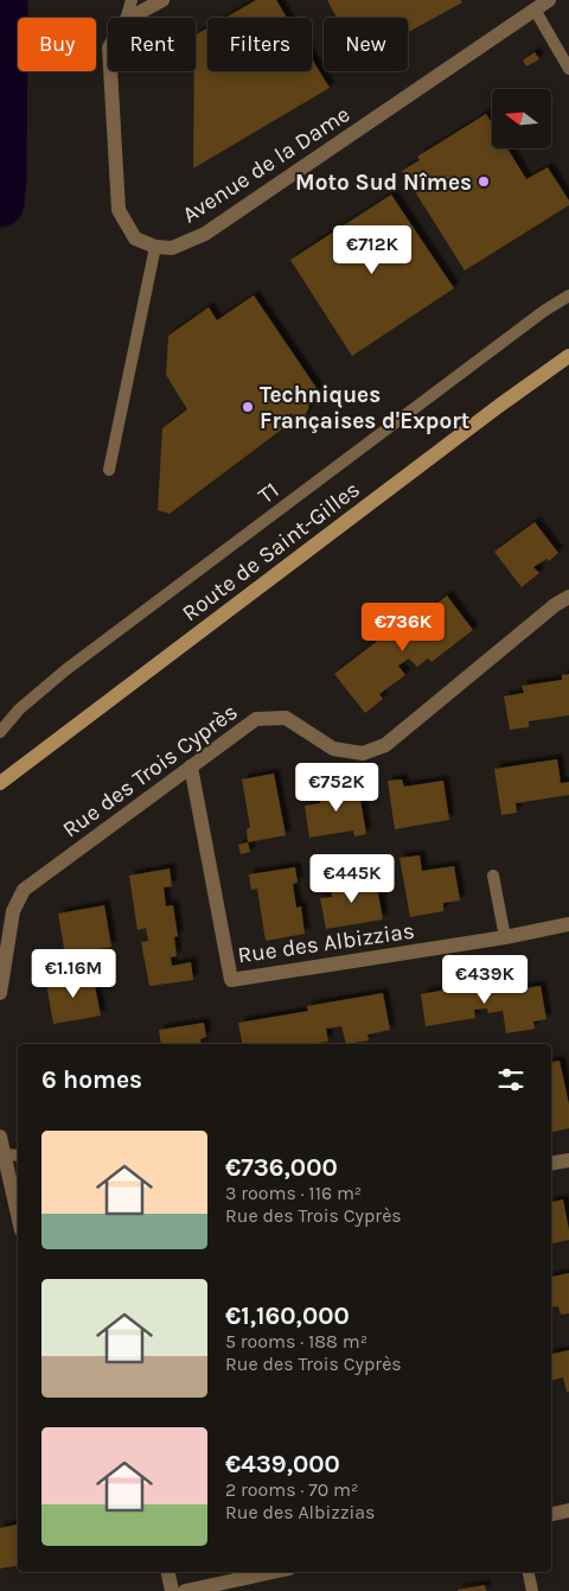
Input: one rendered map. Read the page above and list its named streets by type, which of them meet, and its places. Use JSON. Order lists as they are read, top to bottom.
{
  "streets": {
    "main road": ["Route de Saint-Gilles"],
    "street": ["Avenue de la Dame", "Rue des Trois Cyprès", "Rue des Albizzias"],
    "lane": ["T1"]
  },
  "crossings": [
    ["Rue des Trois Cyprès", "Rue des Albizzias"]
  ],
  "places": ["Moto Sud Nîmes", "Techniques Françaises d'Export"],
  "north": "left",
  "page": {
    "chip": [
      "Buy",
      "Rent",
      "Filters",
      "New"
    ],
    "price": [
      "€712K",
      "€736K",
      "€752K",
      "€445K",
      "€1.16M",
      "€439K"
    ],
    "heading": "6 homes",
    "list": [
      {
        "name": "€736,000",
        "note": "3 rooms · 116 m² · Rue des Trois Cyprès"
      },
      {
        "name": "€1,160,000",
        "note": "5 rooms · 188 m² · Rue des Trois Cyprès"
      },
      {
        "name": "€439,000",
        "note": "2 rooms · 70 m² · Rue des Albizzias"
      }
    ]
  }
}
